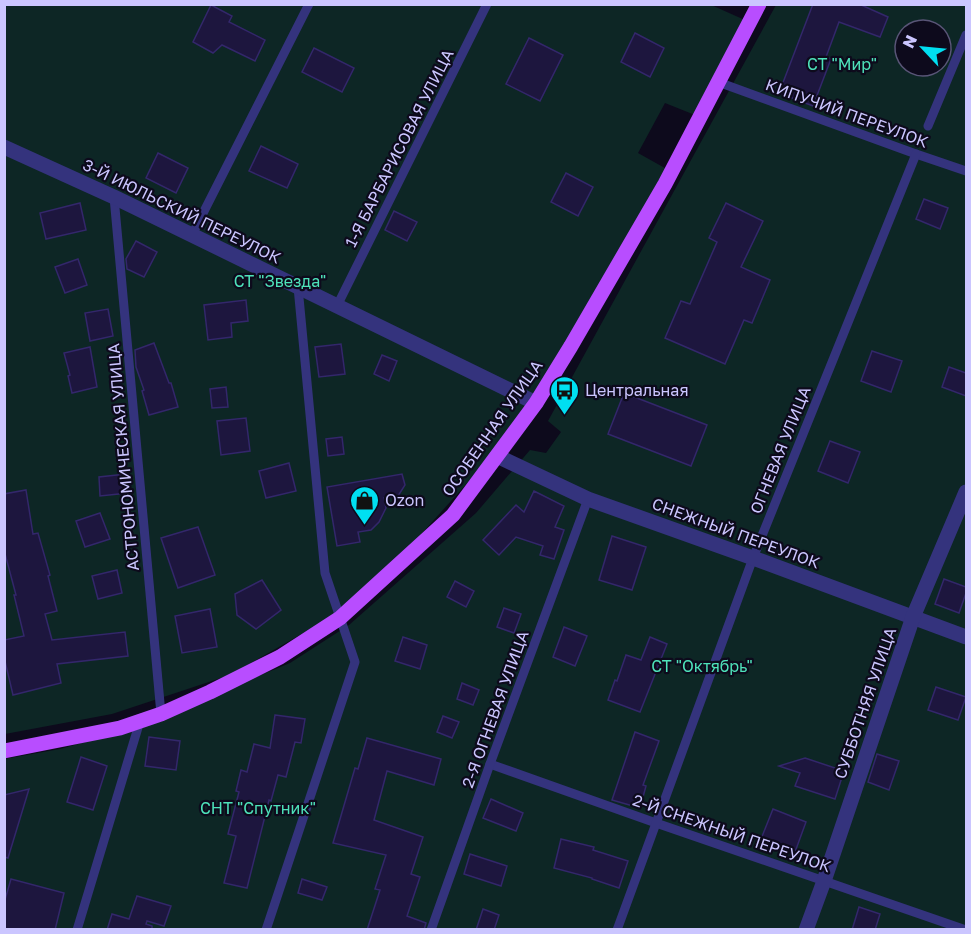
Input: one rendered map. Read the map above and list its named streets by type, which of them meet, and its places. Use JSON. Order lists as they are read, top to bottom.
{
  "streets": {
    "main road": ["ОСОБЕННАЯ УЛИЦА"],
    "street": ["3-Й ИЮЛЬСКИЙ ПЕРЕУЛОК", "СНЕЖНЫЙ ПЕРЕУЛОК", "СУББОТНЯЯ УЛИЦА"],
    "lane": [
      "КИПУЧИЙ ПЕРЕУЛОК",
      "1-Я БАРБАРИСОВАЯ УЛИЦА",
      "ОГНЕВАЯ УЛИЦА",
      "АСТРОНОМИЧЕСКАЯ УЛИЦА",
      "2-Я ОГНЕВАЯ УЛИЦА",
      "2-Й СНЕЖНЫЙ ПЕРЕУЛОК"
    ]
  },
  "crossings": [
    ["КИПУЧИЙ ПЕРЕУЛОК", "ОСОБЕННАЯ УЛИЦА"],
    ["КИПУЧИЙ ПЕРЕУЛОК", "ОГНЕВАЯ УЛИЦА"],
    ["1-Я БАРБАРИСОВАЯ УЛИЦА", "3-Й ИЮЛЬСКИЙ ПЕРЕУЛОК"],
    ["3-Й ИЮЛЬСКИЙ ПЕРЕУЛОК", "ОСОБЕННАЯ УЛИЦА"],
    ["3-Й ИЮЛЬСКИЙ ПЕРЕУЛОК", "АСТРОНОМИЧЕСКАЯ УЛИЦА"],
    ["ОСОБЕННАЯ УЛИЦА", "АСТРОНОМИЧЕСКАЯ УЛИЦА"],
    ["ОСОБЕННАЯ УЛИЦА", "СНЕЖНЫЙ ПЕРЕУЛОК"],
    ["ОГНЕВАЯ УЛИЦА", "СНЕЖНЫЙ ПЕРЕУЛОК"],
    ["ОГНЕВАЯ УЛИЦА", "2-Й СНЕЖНЫЙ ПЕРЕУЛОК"],
    ["СНЕЖНЫЙ ПЕРЕУЛОК", "СУББОТНЯЯ УЛИЦА"],
    ["СНЕЖНЫЙ ПЕРЕУЛОК", "2-Я ОГНЕВАЯ УЛИЦА"],
    ["СУББОТНЯЯ УЛИЦА", "2-Й СНЕЖНЫЙ ПЕРЕУЛОК"],
    ["2-Я ОГНЕВАЯ УЛИЦА", "2-Й СНЕЖНЫЙ ПЕРЕУЛОК"]
  ],
  "parks": [
    "СТ \"Мир\"",
    "СТ \"Звезда\"",
    "СТ \"Октябрь\"",
    "СНТ \"Спутник\""
  ],
  "places": {
    "bus stop": ["Центральная"],
    "shop": ["Ozon"]
  },
  "north": "top left"
}
